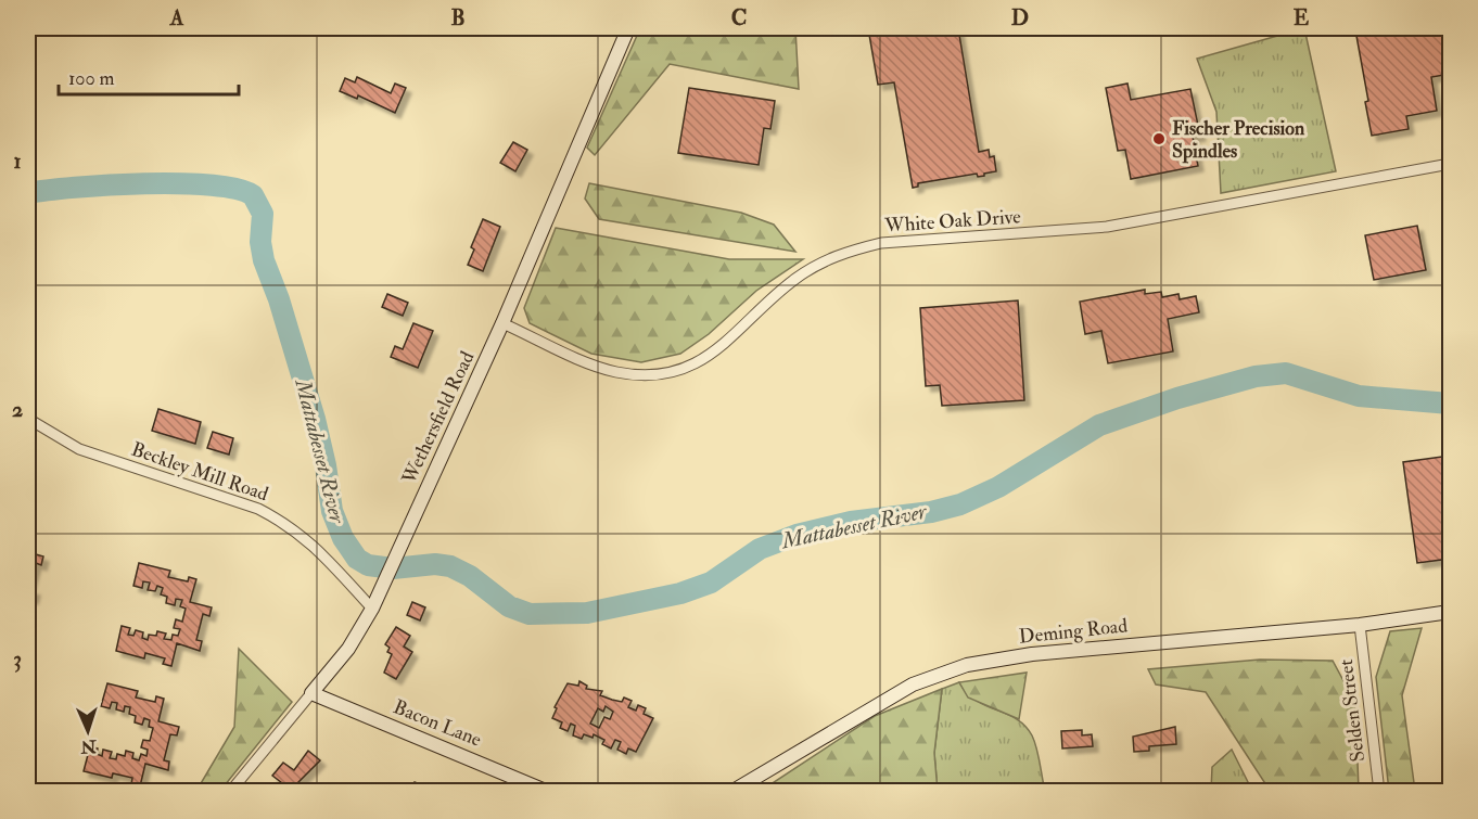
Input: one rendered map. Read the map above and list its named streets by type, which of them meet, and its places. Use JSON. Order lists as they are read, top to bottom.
{
  "streets": {
    "street": [
      "White Oak Drive",
      "Wethersfield Road",
      "Beckley Mill Road",
      "Deming Road",
      "Selden Street",
      "Bacon Lane"
    ]
  },
  "crossings": [
    ["White Oak Drive", "Wethersfield Road"],
    ["Wethersfield Road", "Beckley Mill Road"],
    ["Wethersfield Road", "Bacon Lane"],
    ["Deming Road", "Selden Street"]
  ],
  "water": ["Mattabesset River"],
  "places": ["Fischer Precision Spindles"],
  "scale_bar": "100 m",
  "north": "bottom",
  "grid": {
    "columns": [
      "A",
      "B",
      "C",
      "D",
      "E"
    ],
    "rows": ["1", "2", "3"]
  }
}
